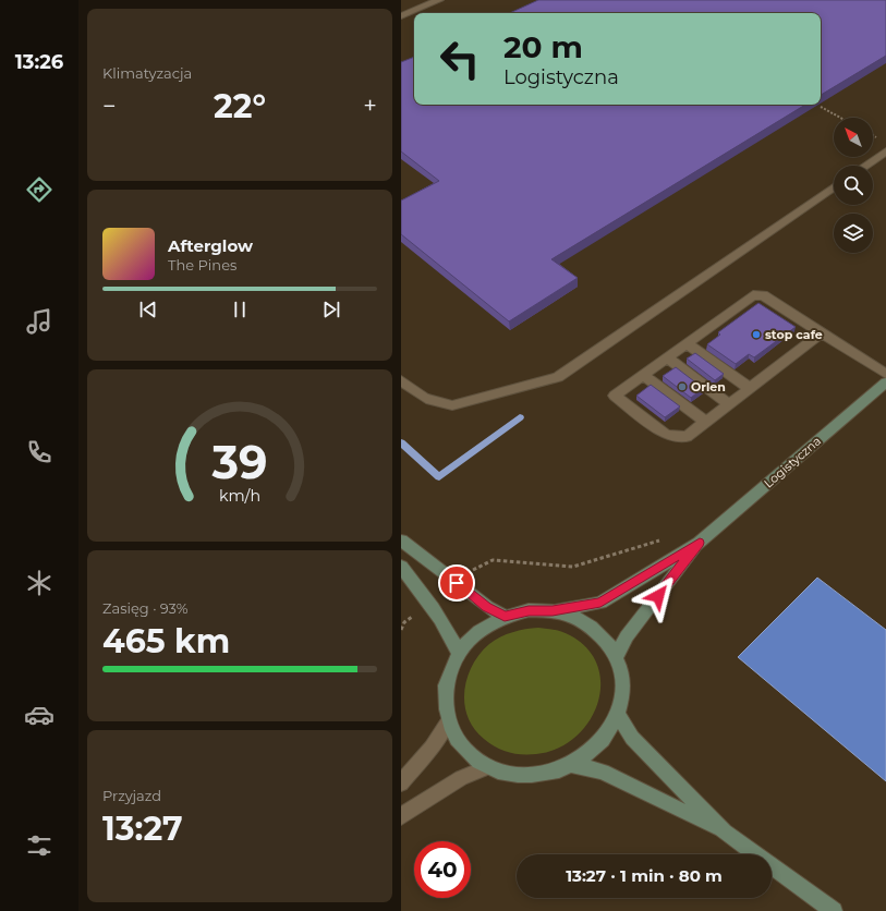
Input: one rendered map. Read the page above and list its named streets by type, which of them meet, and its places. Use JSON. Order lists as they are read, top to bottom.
{
  "streets": {
    "main road": ["Logistyczna"]
  },
  "places": ["stop cafe", "Orlen"],
  "north": "top left",
  "page": {
    "tabs": "13:26",
    "tile": [
      "Klimatyzacja",
      ["Zasięg · 93%", "465 km"],
      ["Przyjazd", "13:27"]
    ],
    "turn": ["20 m", "Logistyczna"],
    "heat": ["−", "22°", "+"],
    "song": ["Afterglow", "The Pines"],
    "limit": "40",
    "trip": "13:27 · 1 min · 80 m",
    "gauge": ["39", "km/h"]
  }
}
